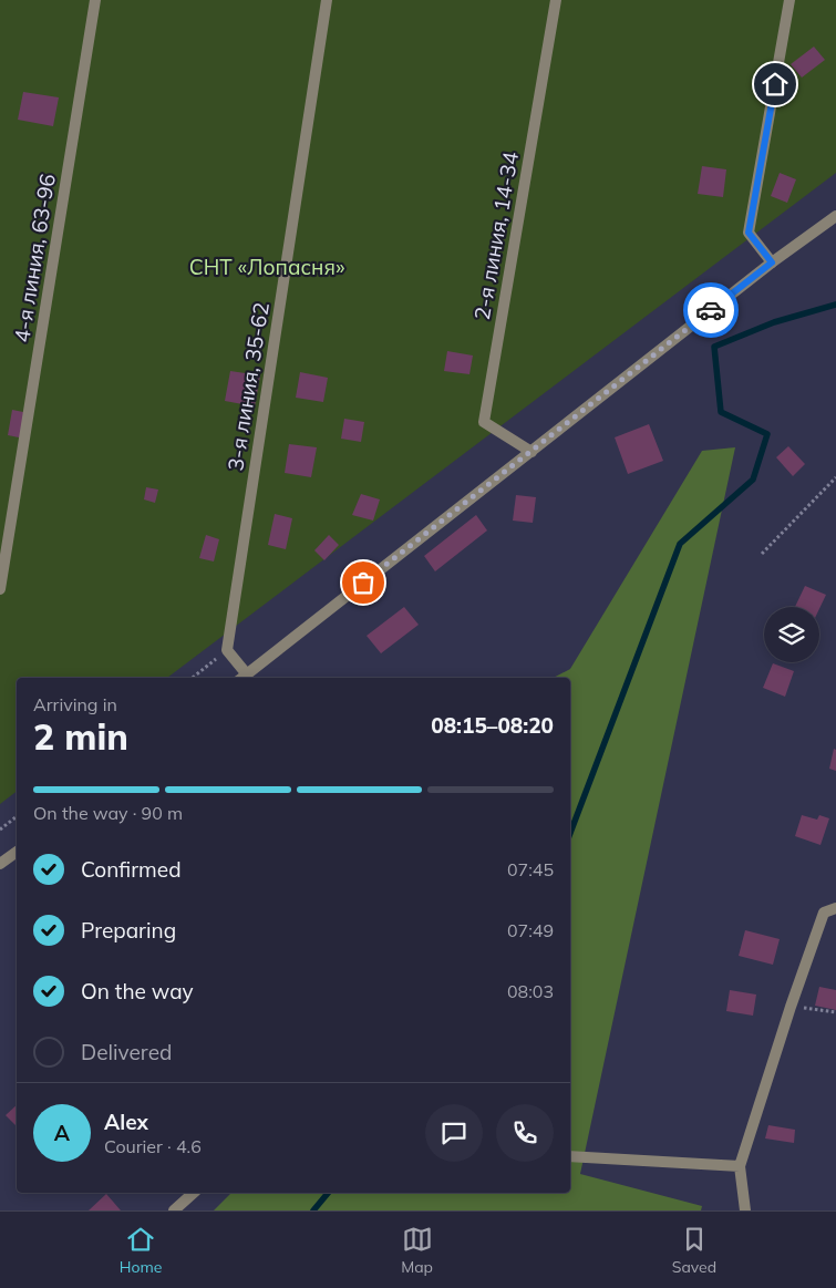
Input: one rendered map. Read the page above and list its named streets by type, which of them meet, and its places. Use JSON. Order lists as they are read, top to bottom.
{
  "streets": {
    "street": ["2-я линия, 14-34", "4-я линия, 63-96", "3-я линия, 35-62"]
  },
  "parks": ["СНТ «Лопасня»"],
  "page": {
    "heading": ["2 min", "Arriving in", "08:15–08:20"],
    "panel": ["Alex", "Courier · 4.6"],
    "bar": "On the way · 90 m",
    "list": [
      ["Confirmed", "07:45"],
      ["Preparing", "07:49"],
      ["On the way", "08:03"],
      "Delivered"
    ],
    "round": "A",
    "tabs": ["Home", "Map", "Saved"]
  }
}
